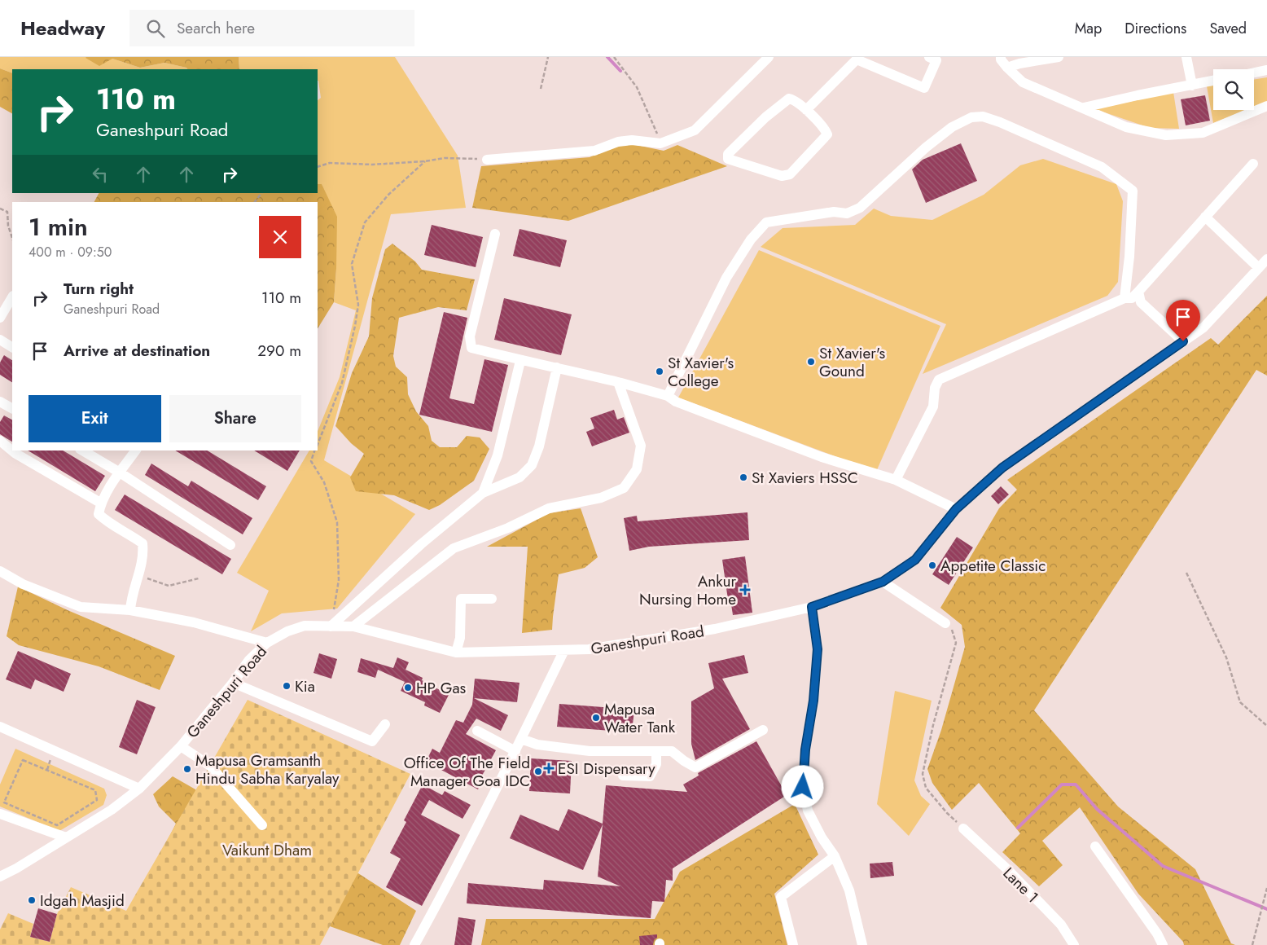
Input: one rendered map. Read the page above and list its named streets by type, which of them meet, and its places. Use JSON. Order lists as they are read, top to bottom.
{
  "streets": {
    "street": ["Ganeshpuri Road", "Lane 1"]
  },
  "parks": ["Vaikunt Dham"],
  "places": {
    "other": [
      "St Xavier's Gound",
      "St Xavier's College",
      "St Xaviers HSSC",
      "Appetite Classic",
      "Kia",
      "HP Gas",
      "Mapusa Water Tank",
      "Mapusa Gramsanth Hindu Sabha Karyalay",
      "Office Of The Field Manager Goa IDC",
      "Idgah Masjid"
    ],
    "health": ["Ankur Nursing Home", "ESI Dispensary"]
  },
  "page": {
    "header": "Headway",
    "search": "Search here",
    "nav": ["Map", "Directions", "Saved"],
    "turn": ["110 m", "Ganeshpuri Road"],
    "heading": ["1 min", "400 m · 09:50"],
    "list": [
      {
        "name": "Turn right",
        "note": "Ganeshpuri Road",
        "value": "110 m"
      },
      {
        "name": "Arrive at destination",
        "value": "290 m"
      }
    ],
    "buttons": ["Exit", "Share"]
  }
}
